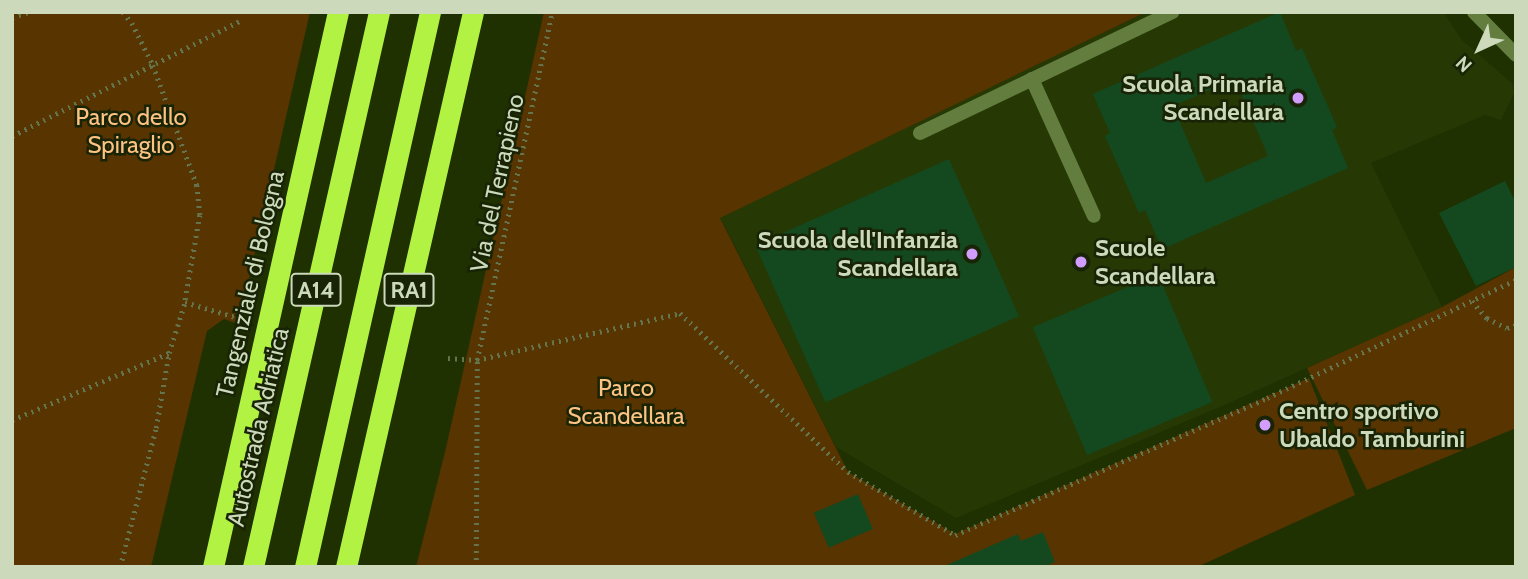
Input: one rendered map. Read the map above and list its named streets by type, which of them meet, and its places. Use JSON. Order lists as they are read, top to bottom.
{
  "streets": {
    "highway": [
      "Tangenziale di Bologna",
      "A14",
      "RA1",
      "Autostrada Adriatica"
    ],
    "path": ["Via del Terrapieno"]
  },
  "parks": ["Parco dello Spiraglio", "Parco Scandellara"],
  "places": [
    "Scuola Primaria Scandellara",
    "Scuola dell'Infanzia Scandellara",
    "Scuole Scandellara",
    "Centro sportivo Ubaldo Tamburini"
  ],
  "north": "bottom left"
}
